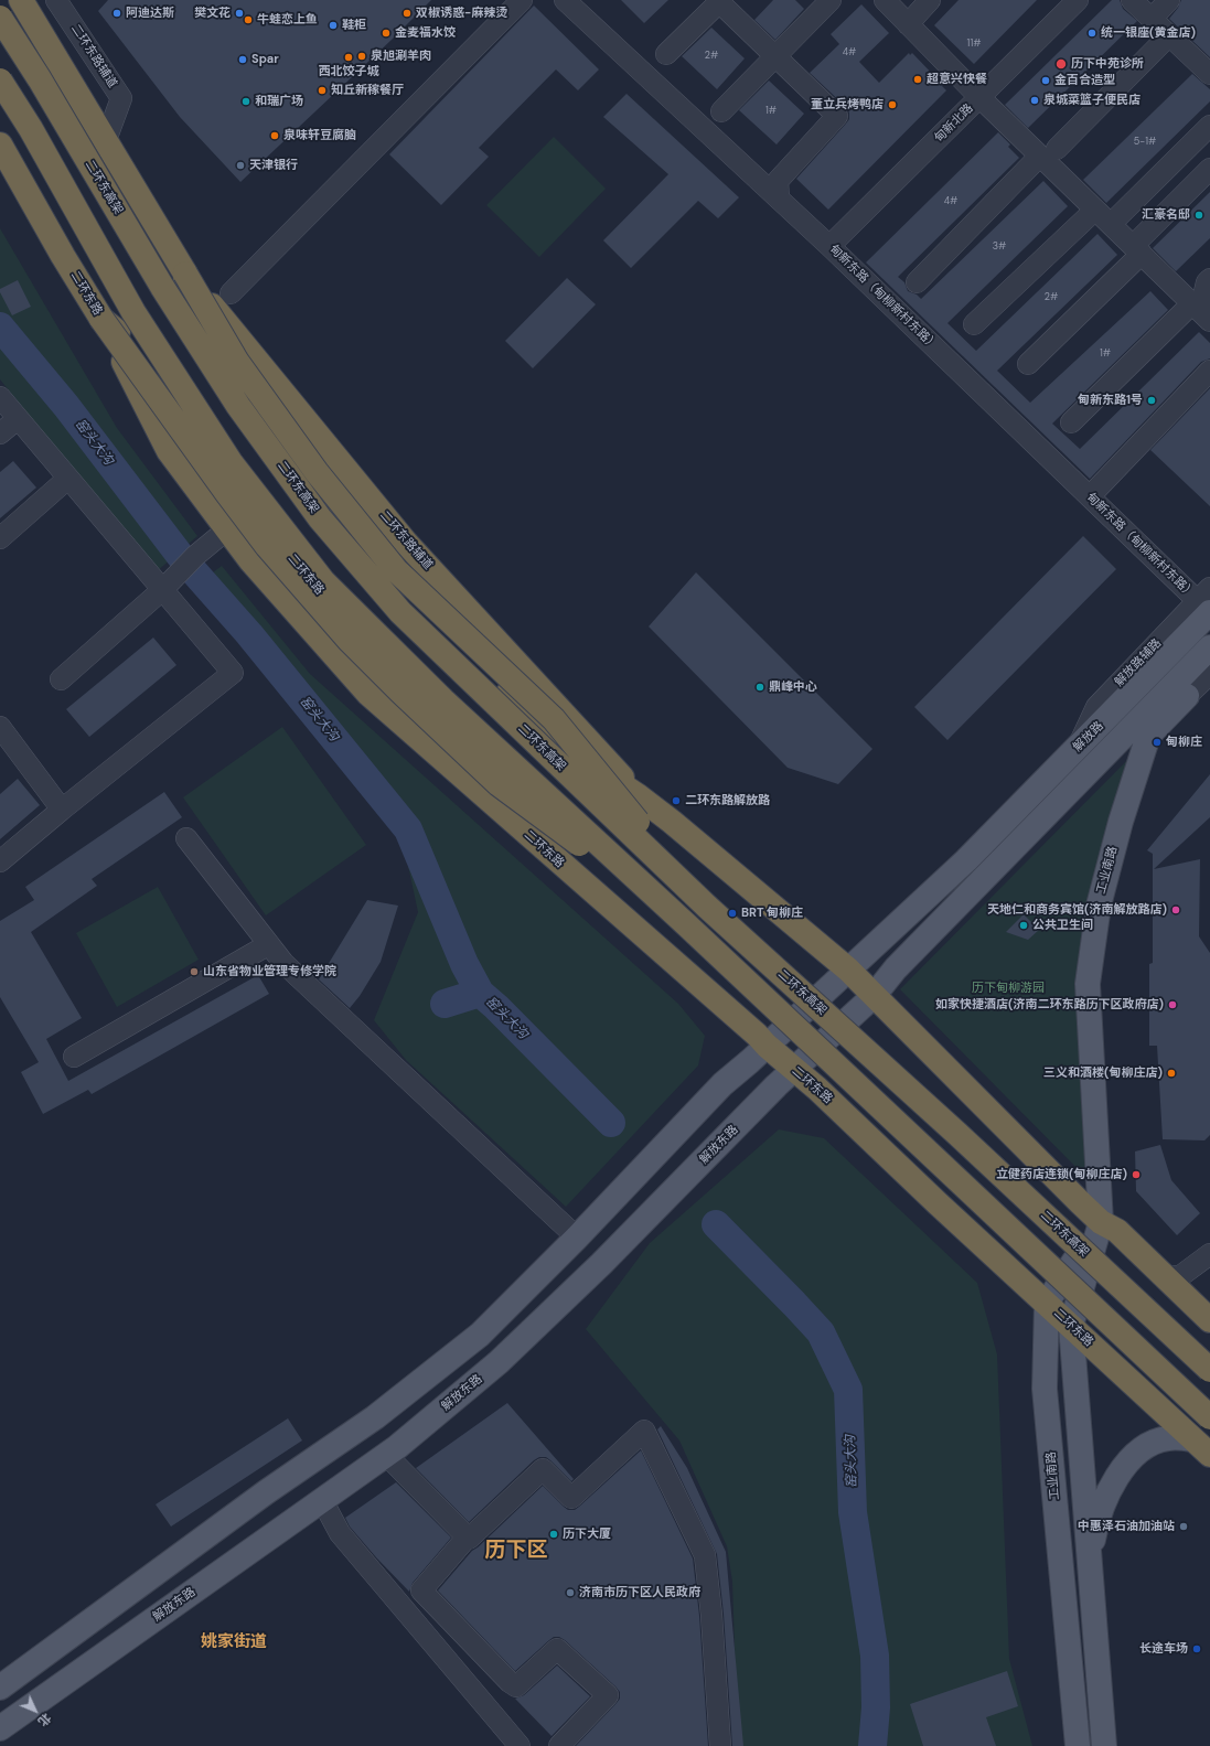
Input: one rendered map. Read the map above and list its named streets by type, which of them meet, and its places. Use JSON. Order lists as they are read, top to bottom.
{
  "streets": {
    "highway": ["二环东路辅道", "二环东高架", "二环东路"],
    "main road": ["解放路", "工业南路", "解放东路"],
    "street": ["甸新北路", "甸新东路（甸柳新村东路）"]
  },
  "crossings": [
    ["甸新北路", "甸新东路（甸柳新村东路）"],
    ["二环东路", "工业南路"],
    ["二环东路", "解放东路"],
    ["甸新东路（甸柳新村东路）", "解放路"],
    ["解放路", "工业南路"],
    ["解放路", "解放东路"]
  ],
  "districts": ["历下区", "姚家街道"],
  "water": ["窑头大沟"],
  "parks": ["历下甸柳游园"],
  "places": [
    "阿迪达斯",
    "樊文花",
    "双椒诱惑-麻辣烫",
    "牛蛙恋上鱼",
    "鞋柜",
    "金麦福水饺",
    "统一银座(黄金店)",
    "泉旭涮羊肉",
    "西北饺子城",
    "Spar",
    "历下中苑诊所",
    "超意兴快餐",
    "金百合造型",
    "知丘新稼餐厅",
    "泉城菜篮子便民店",
    "和瑞广场",
    "董立兵烤鸭店",
    "泉味轩豆腐脑",
    "天津银行",
    "汇豪名邸",
    "甸新东路1号",
    "鼎峰中心",
    "甸柳庄",
    "二环东路解放路",
    "天地仁和商务宾馆(济南解放路店)",
    "BRT 甸柳庄",
    "公共卫生间",
    "山东省物业管理专修学院",
    "如家快捷酒店(济南二环东路历下区政府店)",
    "三义和酒楼(甸柳庄店)",
    "立健药店连锁(甸柳庄店)",
    "中惠泽石油加油站",
    "历下大厦",
    "济南市历下区人民政府",
    "长途车场"
  ],
  "house_numbers": [
    "11#",
    "4#",
    "2#",
    "1#",
    "5-1#",
    "4#",
    "3#",
    "2#",
    "1#"
  ],
  "north": "bottom right"
}
